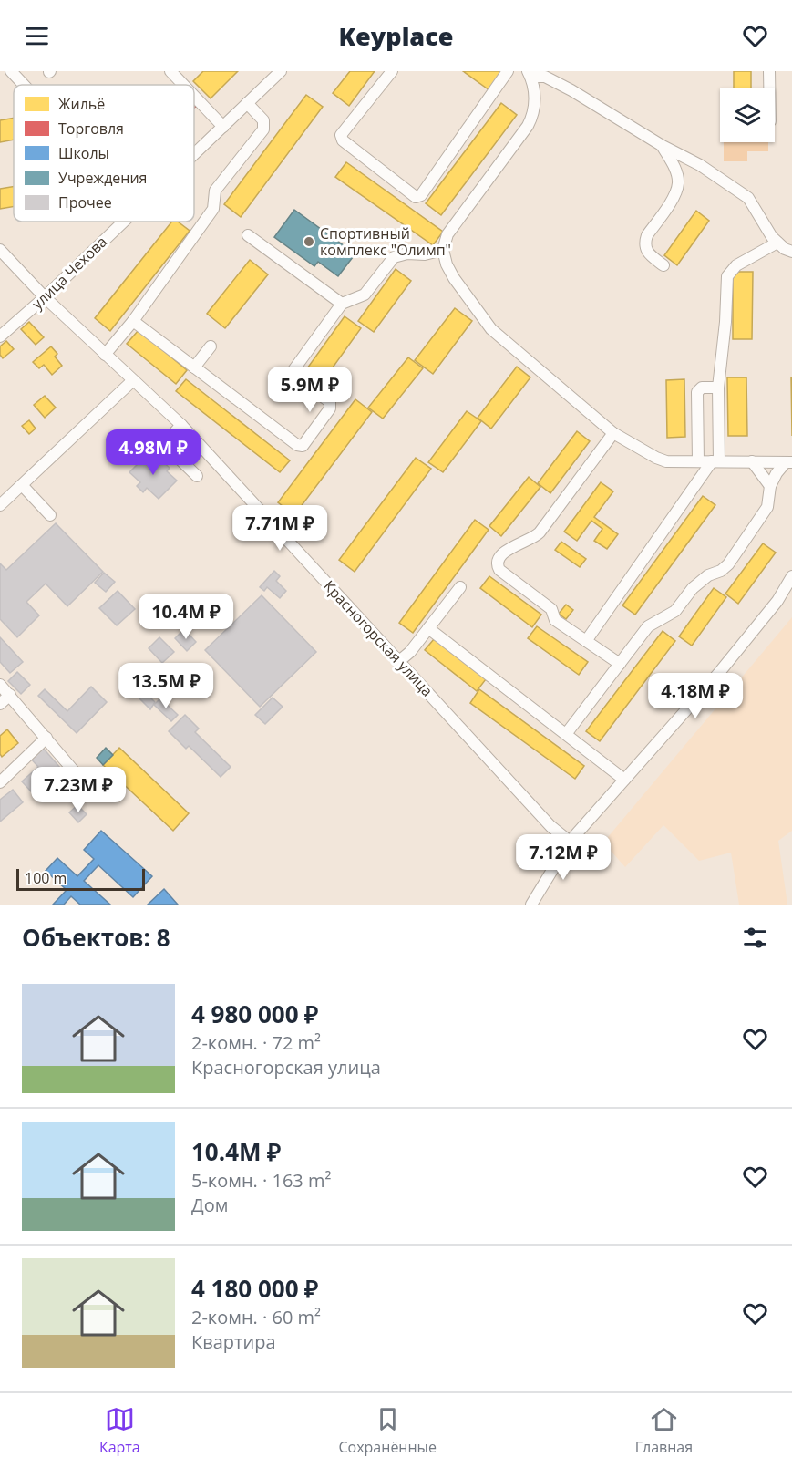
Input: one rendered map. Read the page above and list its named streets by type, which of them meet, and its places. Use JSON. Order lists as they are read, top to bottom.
{
  "streets": {
    "street": ["улица Чехова", "Красногорская улица"]
  },
  "crossings": [
    ["улица Чехова", "Красногорская улица"]
  ],
  "places": ["Спортивный комплекс \"Олимп\""],
  "legend": [
    "Жильё",
    "Торговля",
    "Школы",
    "Учреждения",
    "Прочее"
  ],
  "scale_bar": "100 m",
  "page": {
    "header": "Keyplace",
    "price": [
      "5.9M ₽",
      "4.98M ₽",
      "7.71M ₽",
      "10.4M ₽",
      "13.5M ₽",
      "4.18M ₽",
      "7.23M ₽",
      "7.12M ₽"
    ],
    "scale": "100 m",
    "heading": "Объектов: 8",
    "list": [
      {
        "name": "4 980 000 ₽",
        "note": "2-комн. · 72 m² · Красногорская улица"
      },
      {
        "name": "10.4M ₽",
        "note": "5-комн. · 163 m² · Дом"
      },
      {
        "name": "4 180 000 ₽",
        "note": "2-комн. · 60 m² · Квартира"
      }
    ],
    "tabs": ["Карта", "Сохранённые", "Главная"]
  }
}
